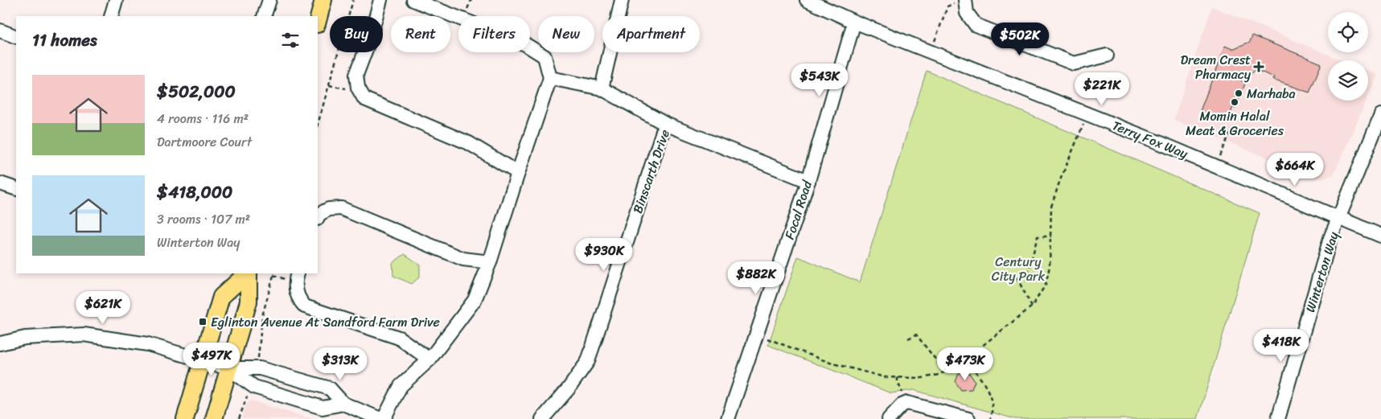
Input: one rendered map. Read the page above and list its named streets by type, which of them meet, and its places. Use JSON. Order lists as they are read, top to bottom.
{
  "streets": {
    "street": [
      "Terry Fox Way",
      "Binscarth Drive",
      "Focal Road",
      "Winterton Way"
    ]
  },
  "crossings": [
    ["Terry Fox Way", "Focal Road"],
    ["Terry Fox Way", "Winterton Way"],
    ["Binscarth Drive", "Focal Road"]
  ],
  "parks": ["Century City Park"],
  "places": {
    "health": ["Dream Crest Pharmacy"],
    "other": ["Marhaba", "Momin Halal Meat & Groceries"],
    "transit": ["Eglinton Avenue At Sandford Farm Drive"]
  },
  "page": {
    "chip": [
      "Buy",
      "Rent",
      "Filters",
      "New",
      "Apartment"
    ],
    "heading": "11 homes",
    "price": [
      "$502K",
      "$543K",
      "$221K",
      "$664K",
      "$930K",
      "$882K",
      "$621K",
      "$418K",
      "$497K",
      "$313K",
      "$473K"
    ],
    "list": [
      {
        "name": "$502,000",
        "note": "4 rooms · 116 m² · Dartmoore Court"
      },
      {
        "name": "$418,000",
        "note": "3 rooms · 107 m² · Winterton Way"
      }
    ]
  }
}
